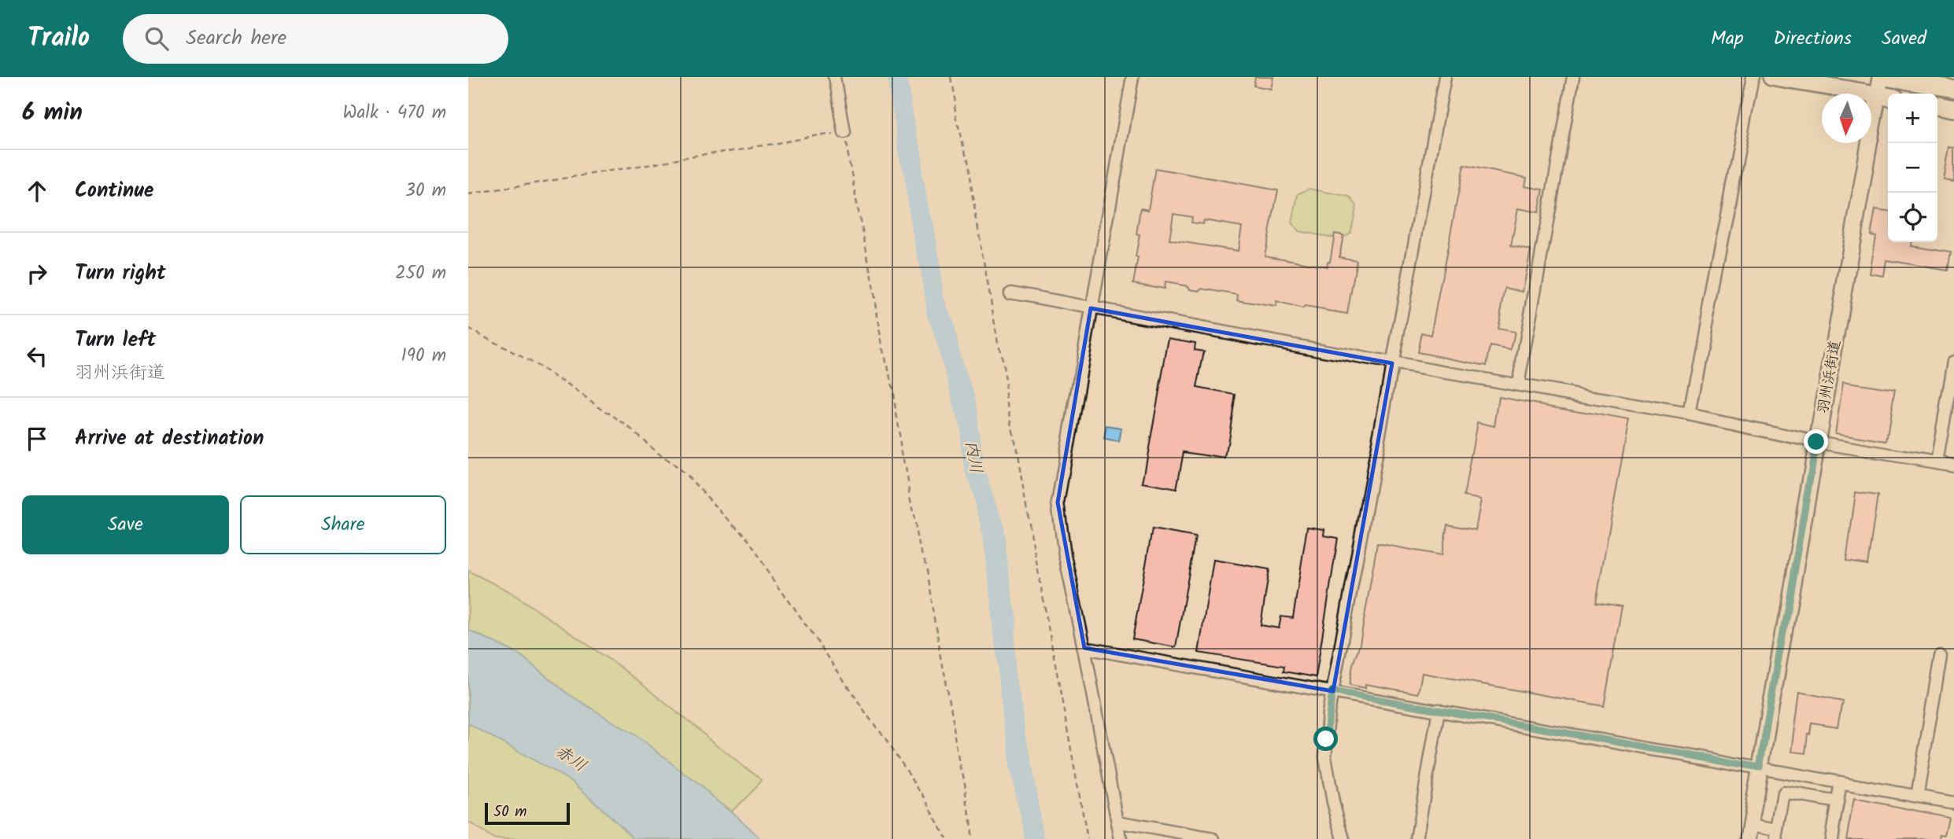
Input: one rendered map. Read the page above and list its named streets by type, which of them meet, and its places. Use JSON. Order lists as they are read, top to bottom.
{
  "streets": {
    "main road": ["羽州浜街道"]
  },
  "water": ["内川", "赤川"],
  "scale_bar": "50 m",
  "north": "bottom",
  "page": {
    "header": "Trailo",
    "search": "Search here",
    "nav": ["Map", "Directions", "Saved"],
    "heading": ["6 min", "Walk · 470 m"],
    "map_buttons": ["+", "−"],
    "list": [
      ["Continue", "30 m"],
      ["Turn right", "250 m"],
      ["Turn left", "羽州浜街道", "190 m"],
      "Arrive at destination"
    ],
    "buttons": ["Save", "Share"],
    "scale": "50 m"
  }
}
